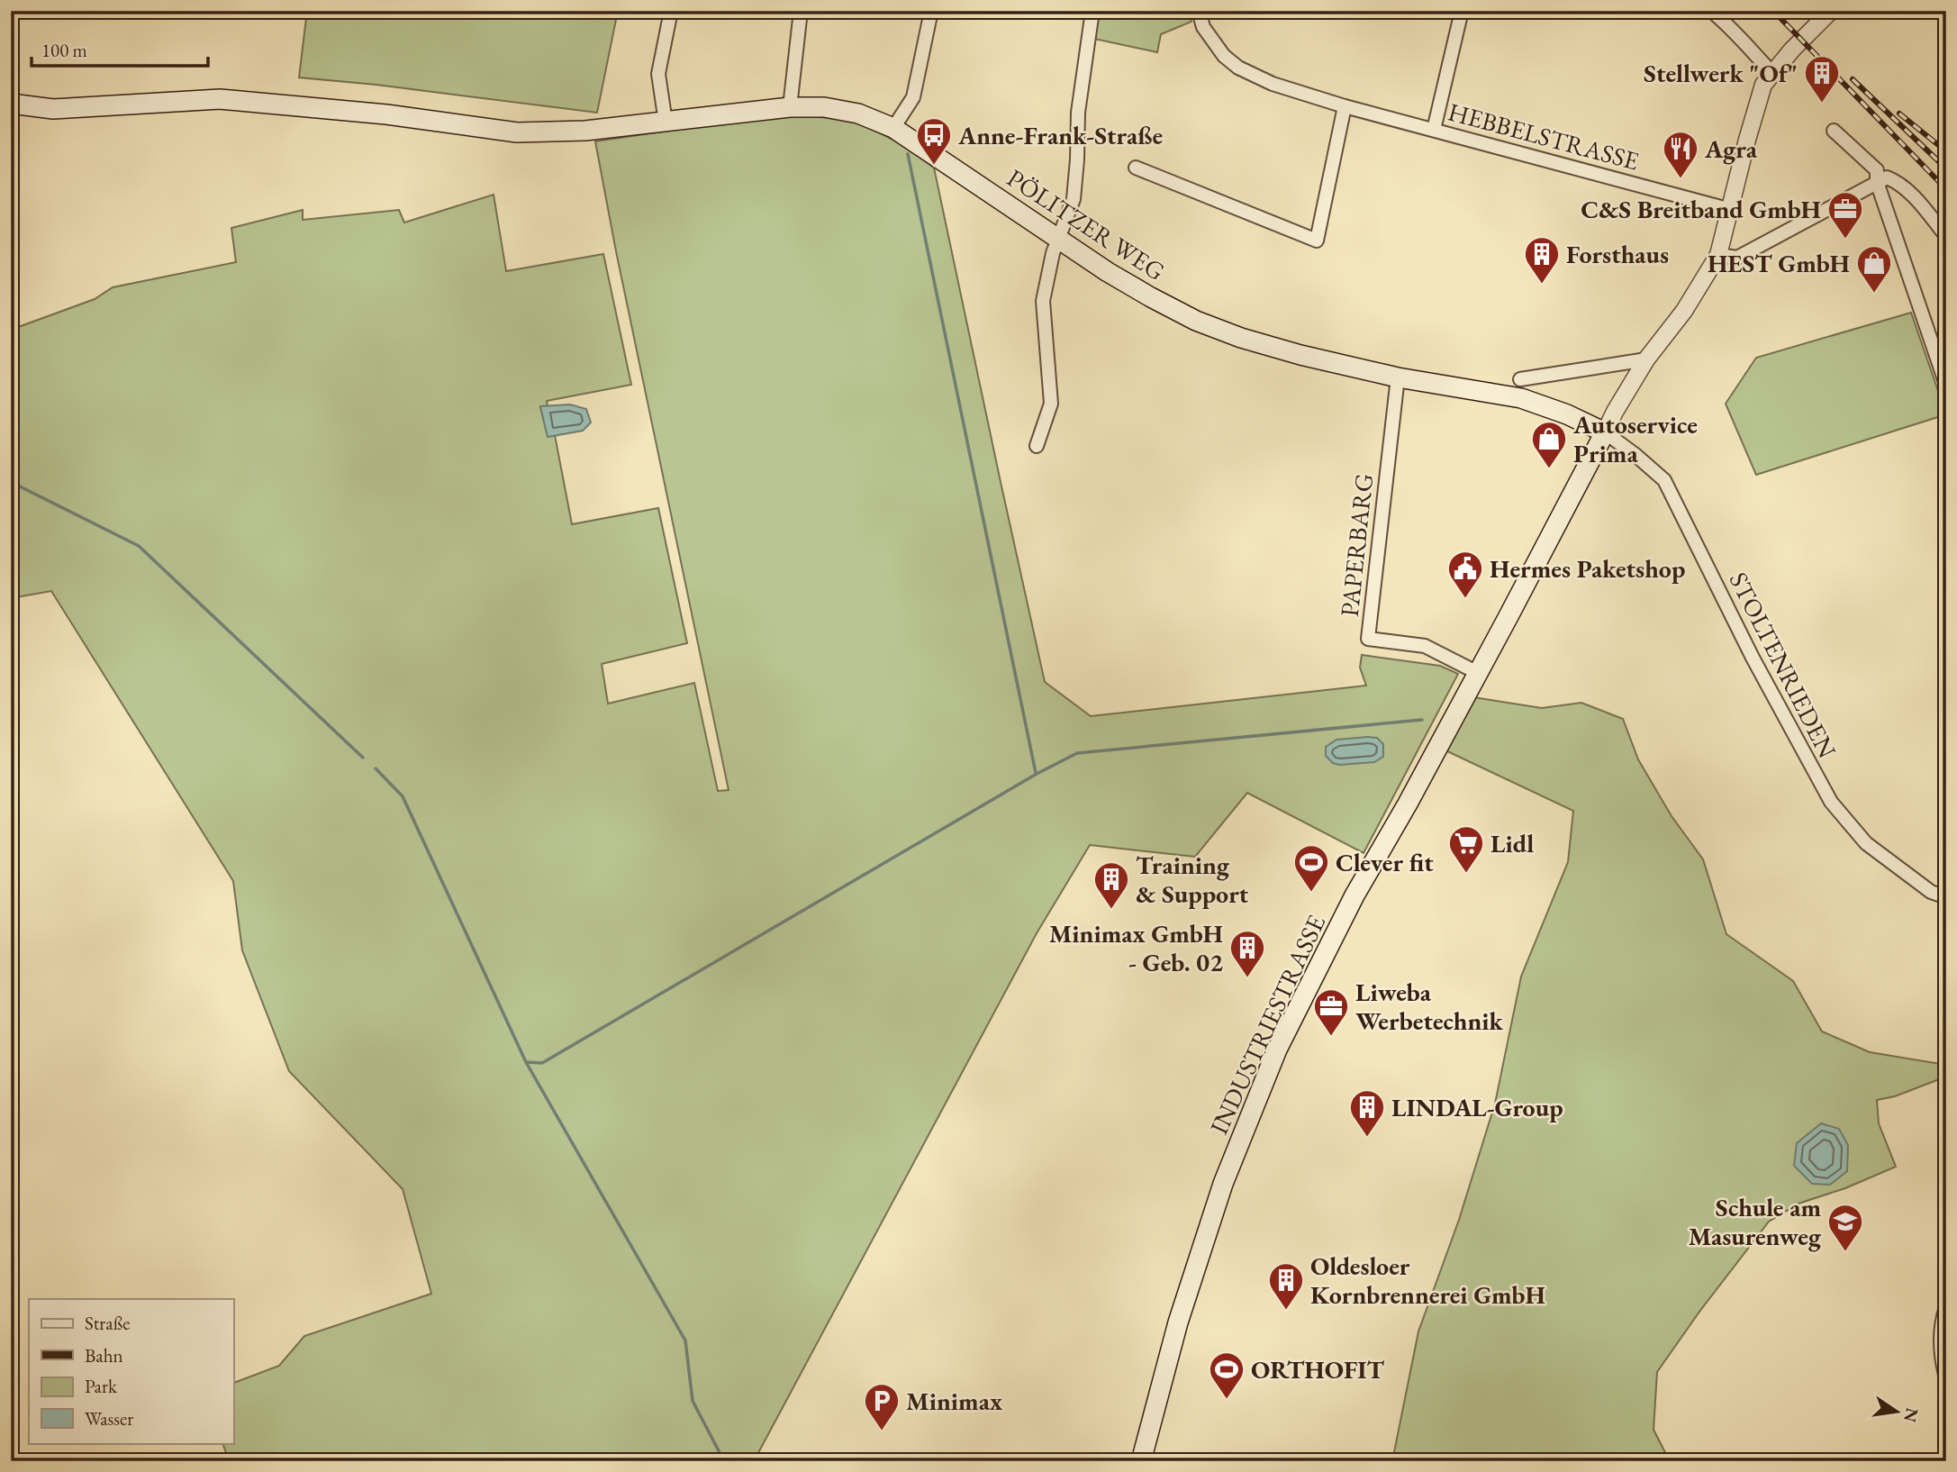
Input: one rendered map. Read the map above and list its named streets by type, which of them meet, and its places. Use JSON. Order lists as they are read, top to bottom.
{
  "streets": {
    "main road": ["PÖLITZER WEG", "INDUSTRIESTRASSE"],
    "street": ["HEBBELSTRASSE", "PAPERBARG", "STOLTENRIEDEN"]
  },
  "crossings": [
    ["PÖLITZER WEG", "PAPERBARG"],
    ["PÖLITZER WEG", "STOLTENRIEDEN"],
    ["PÖLITZER WEG", "INDUSTRIESTRASSE"],
    ["PAPERBARG", "INDUSTRIESTRASSE"],
    ["STOLTENRIEDEN", "INDUSTRIESTRASSE"]
  ],
  "places": {
    "building": [
      "Stellwerk \"Of\"",
      "Forsthaus",
      "Training & Support",
      "Minimax GmbH - Geb. 02",
      "LINDAL-Group",
      "Oldesloer Kornbrennerei GmbH"
    ],
    "bus stop": ["Anne-Frank-Straße"],
    "restaurant": ["Agra"],
    "office": ["C&S Breitband GmbH", "Liweba Werbetechnik"],
    "shop": ["HEST GmbH", "Autoservice Prima"],
    "public building": ["Hermes Paketshop"],
    "supermarket": ["Lidl"],
    "sports": ["Clever fit", "ORTHOFIT"],
    "school or university": ["Schule am Masurenweg"],
    "parking": ["Minimax"]
  },
  "legend": [
    "Straße",
    "Bahn",
    "Park",
    "Wasser"
  ],
  "scale_bar": "100 m",
  "north": "right"
}
